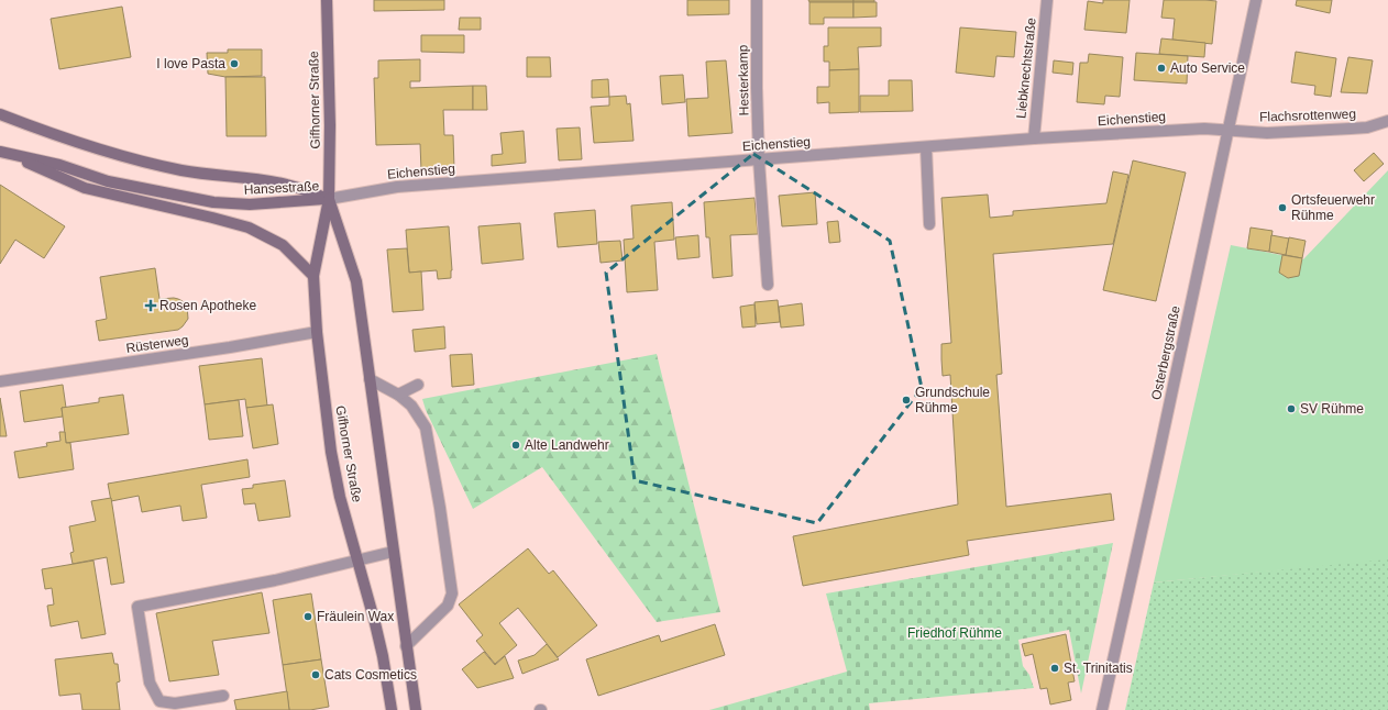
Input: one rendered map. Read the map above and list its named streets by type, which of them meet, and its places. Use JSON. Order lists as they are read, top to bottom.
{
  "streets": {
    "main road": ["Gifhorner Straße", "Hansestraße"],
    "street": [
      "Liebknechtstraße",
      "Hesterkamp",
      "Flachsrottenweg",
      "Eichenstieg",
      "Rüsterweg",
      "Osterbergstraße"
    ]
  },
  "crossings": [
    ["Liebknechtstraße", "Eichenstieg"],
    ["Hesterkamp", "Eichenstieg"],
    ["Gifhorner Straße", "Eichenstieg"],
    ["Gifhorner Straße", "Hansestraße"],
    ["Gifhorner Straße", "Rüsterweg"],
    ["Flachsrottenweg", "Eichenstieg"],
    ["Flachsrottenweg", "Osterbergstraße"],
    ["Eichenstieg", "Hansestraße"],
    ["Eichenstieg", "Osterbergstraße"]
  ],
  "parks": ["Friedhof Rühme"],
  "places": {
    "other": [
      "I love Pasta",
      "Auto Service",
      "Ortsfeuerwehr Rühme",
      "Grundschule Rühme",
      "SV Rühme",
      "Alte Landwehr",
      "Fräulein Wax",
      "St. Trinitatis",
      "Cats Cosmetics"
    ],
    "health": ["Rosen Apotheke"]
  }
}
